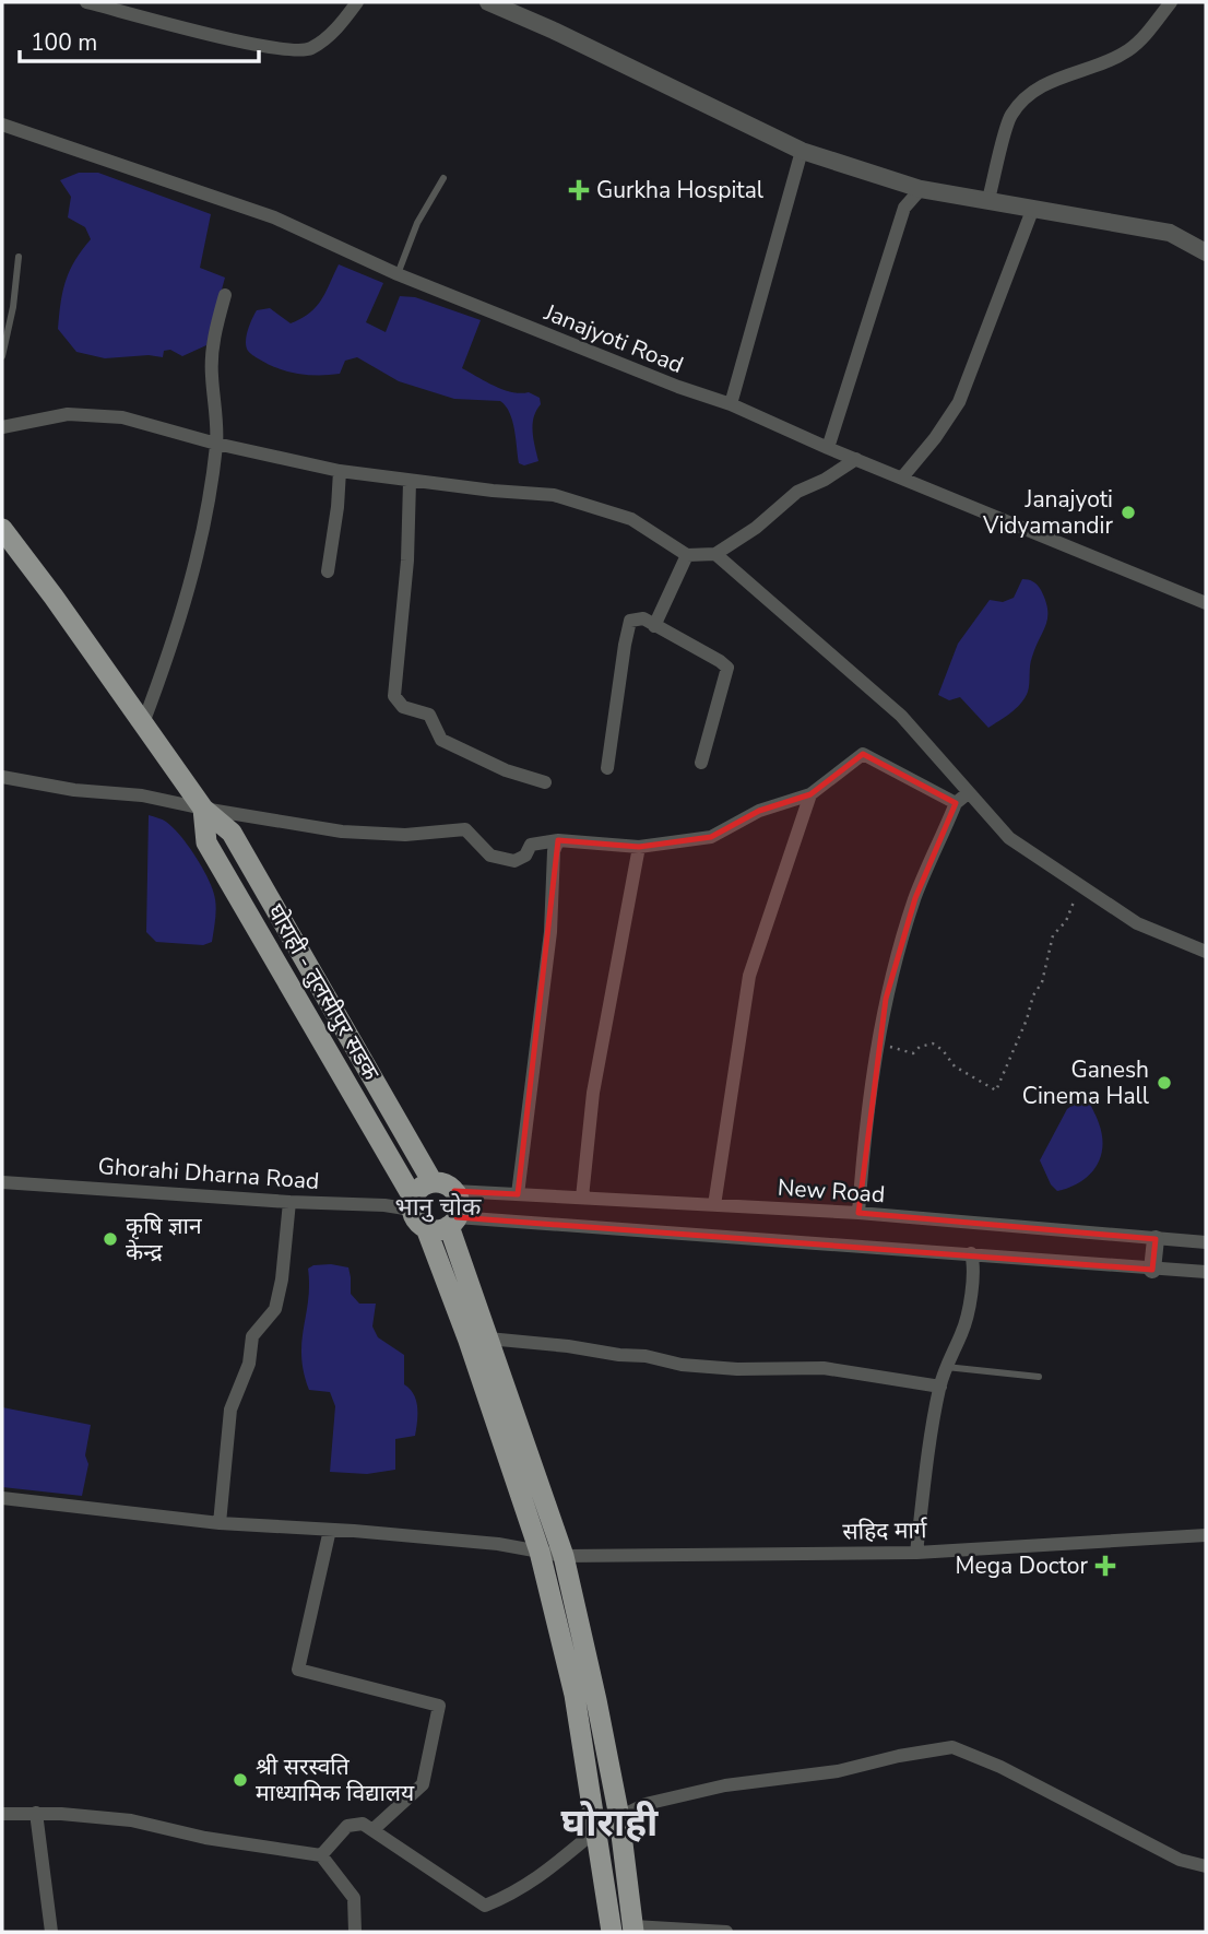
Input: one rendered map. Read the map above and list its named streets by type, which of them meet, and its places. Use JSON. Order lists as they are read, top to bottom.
{
  "streets": {
    "main road": ["घोराही - तुलसीपुर सडक"],
    "street": [
      "Janajyoti Road",
      "Ghorahi Dharna Road",
      "New Road",
      "सहिद मार्ग"
    ]
  },
  "crossings": [
    ["घोराही - तुलसीपुर सडक", "Ghorahi Dharna Road"],
    ["घोराही - तुलसीपुर सडक", "New Road"],
    ["Ghorahi Dharna Road", "New Road"]
  ],
  "districts": ["भानु चोक", "घोराही"],
  "places": {
    "health": ["Gurkha Hospital", "Mega Doctor"],
    "other": [
      "Janajyoti Vidyamandir",
      "Ganesh Cinema Hall",
      "कृषि ज्ञान केन्द्र",
      "श्री सरस्वति माध्यामिक विद्यालय"
    ]
  },
  "scale_bar": "100 m"
}
